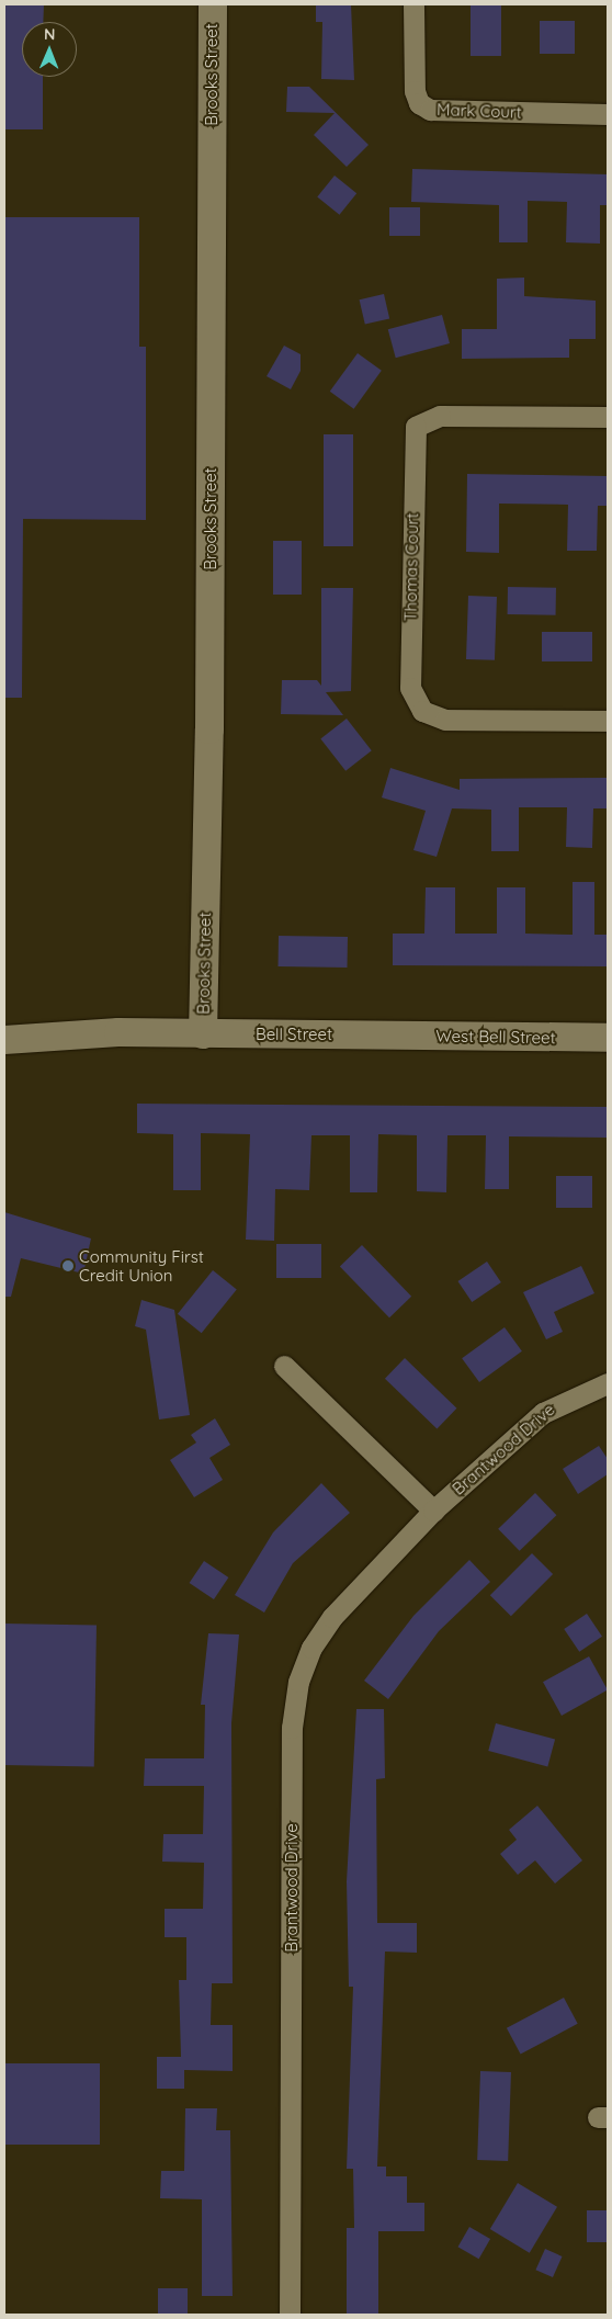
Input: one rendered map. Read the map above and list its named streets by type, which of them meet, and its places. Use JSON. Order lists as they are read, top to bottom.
{
  "streets": {
    "street": [
      "Brooks Street",
      "Mark Court",
      "Thomas Court",
      "Bell Street",
      "West Bell Street",
      "Brantwood Drive"
    ]
  },
  "crossings": [
    ["Brooks Street", "Bell Street"],
    ["Bell Street", "West Bell Street"]
  ],
  "places": ["Community First Credit Union"],
  "north": "top"
}
